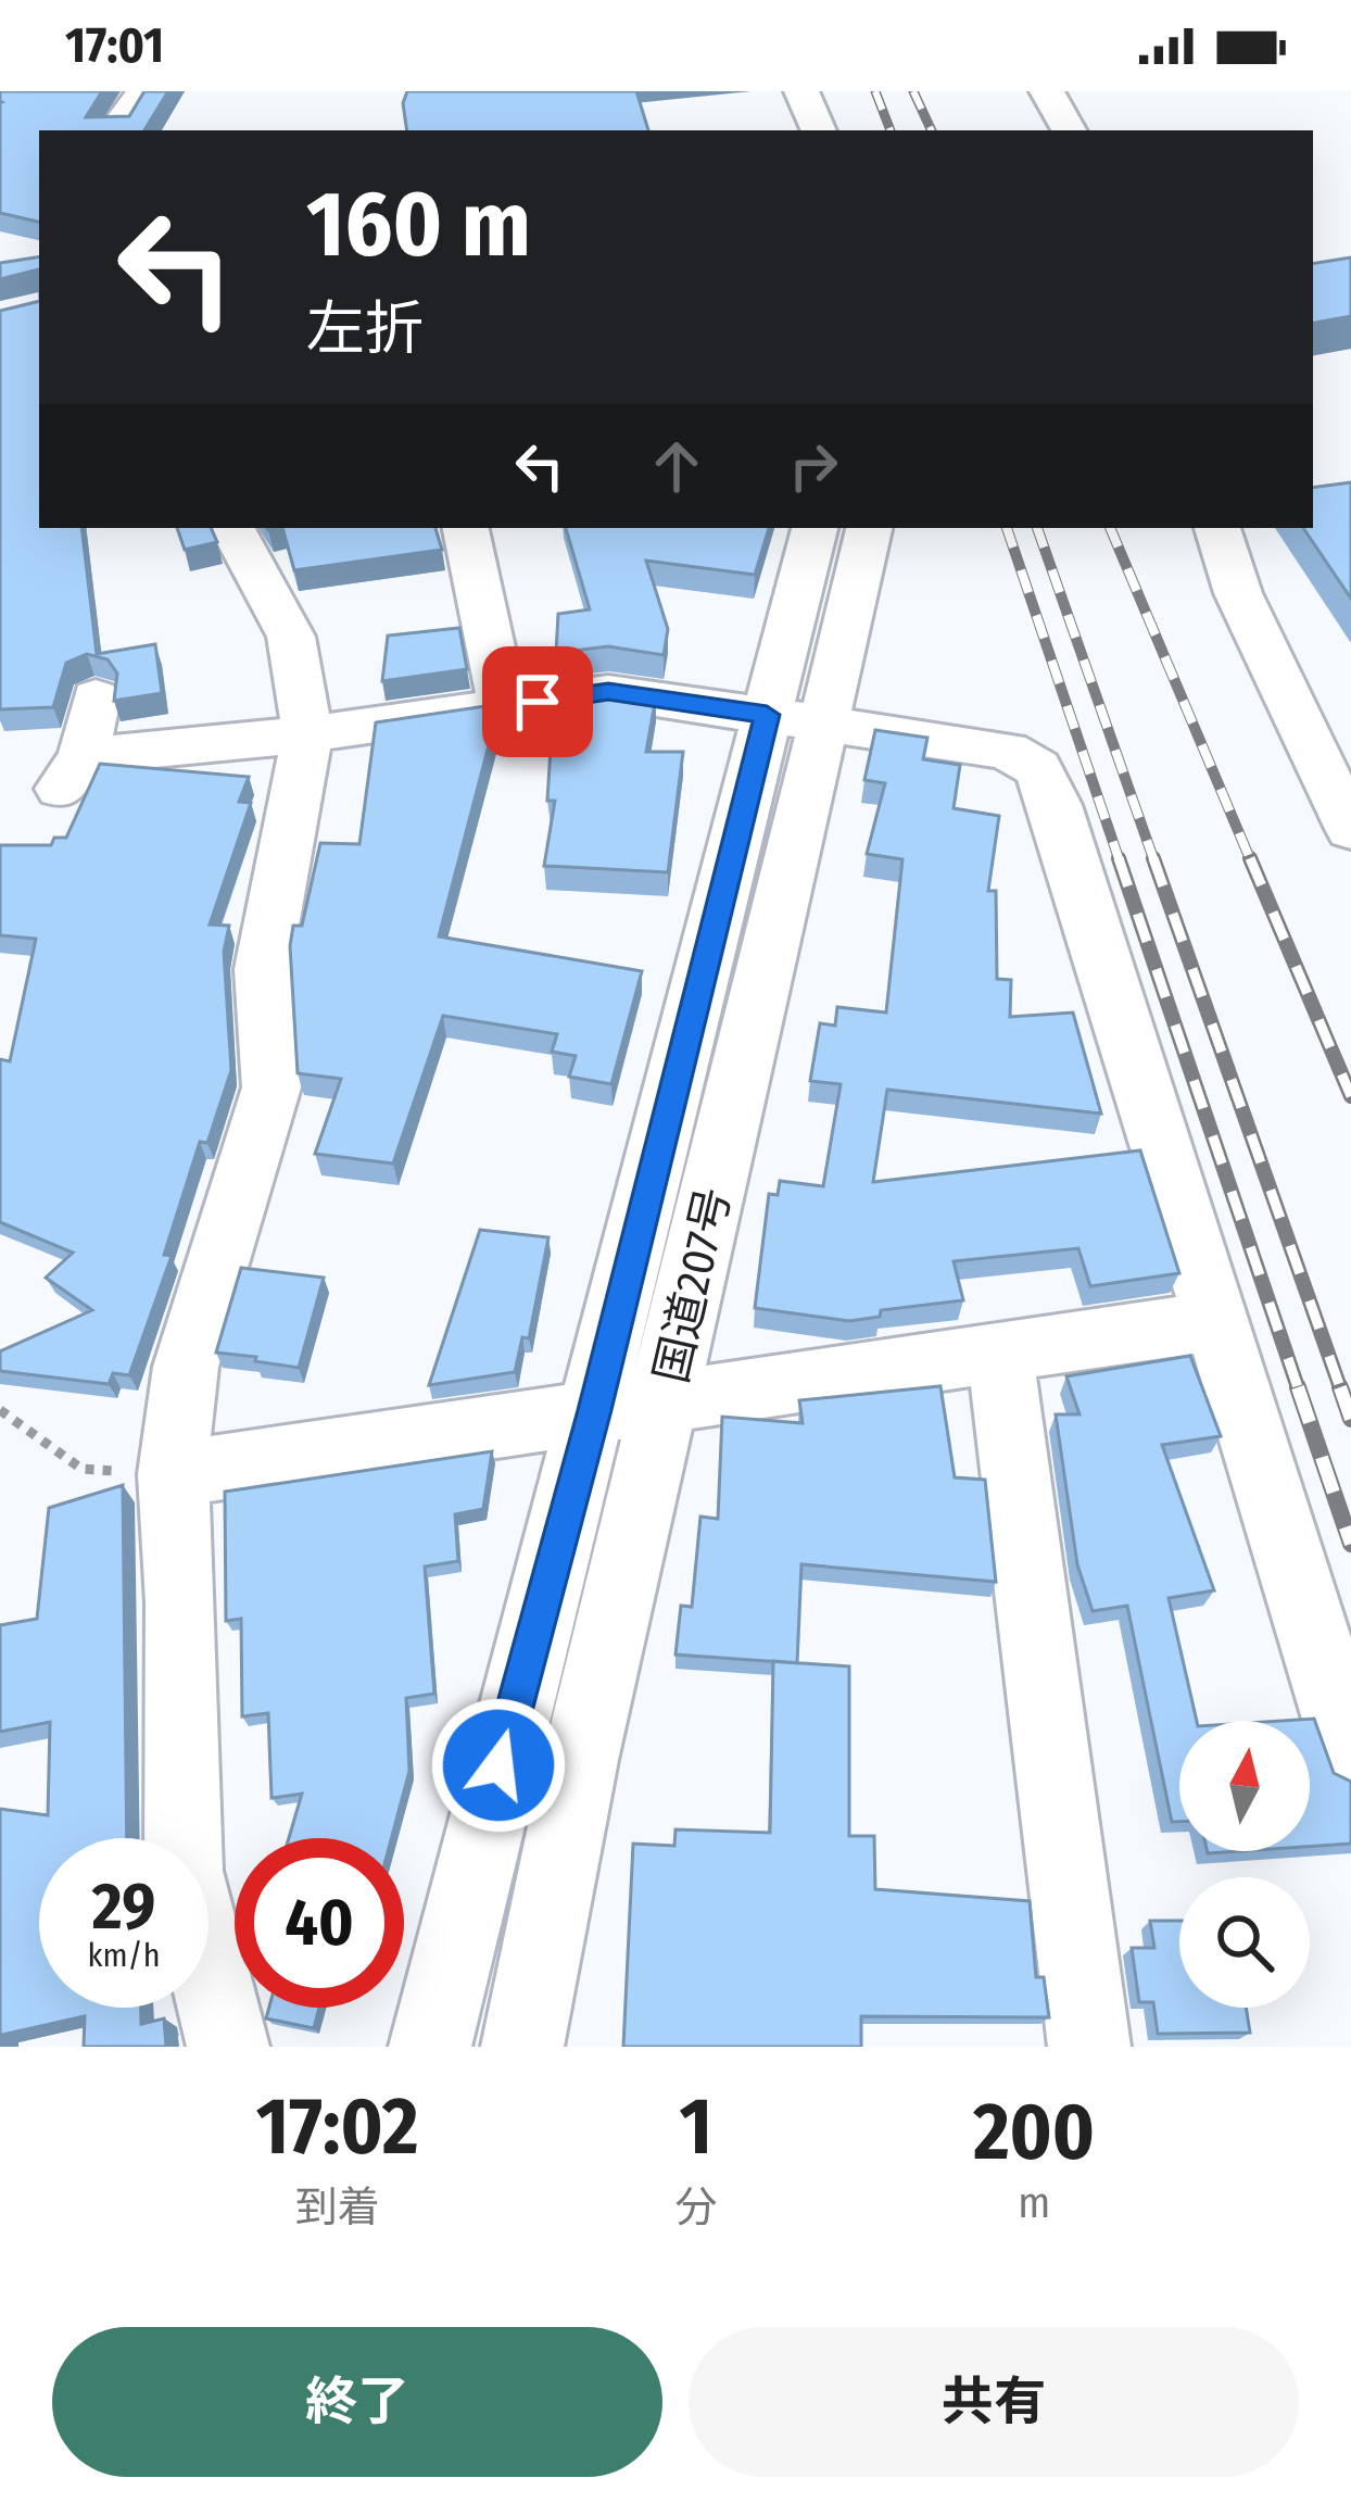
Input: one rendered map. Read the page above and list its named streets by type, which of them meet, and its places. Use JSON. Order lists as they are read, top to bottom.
{
  "streets": {
    "street": ["国道207号"]
  },
  "north": "top",
  "page": {
    "status": "17:01",
    "turn": ["160 m", "左折"],
    "speed": "29 km/h",
    "limit": "40",
    "eta": [
      "17:02",
      "到着",
      "1",
      "分",
      "200",
      "m"
    ],
    "buttons": ["終了", "共有"]
  }
}
